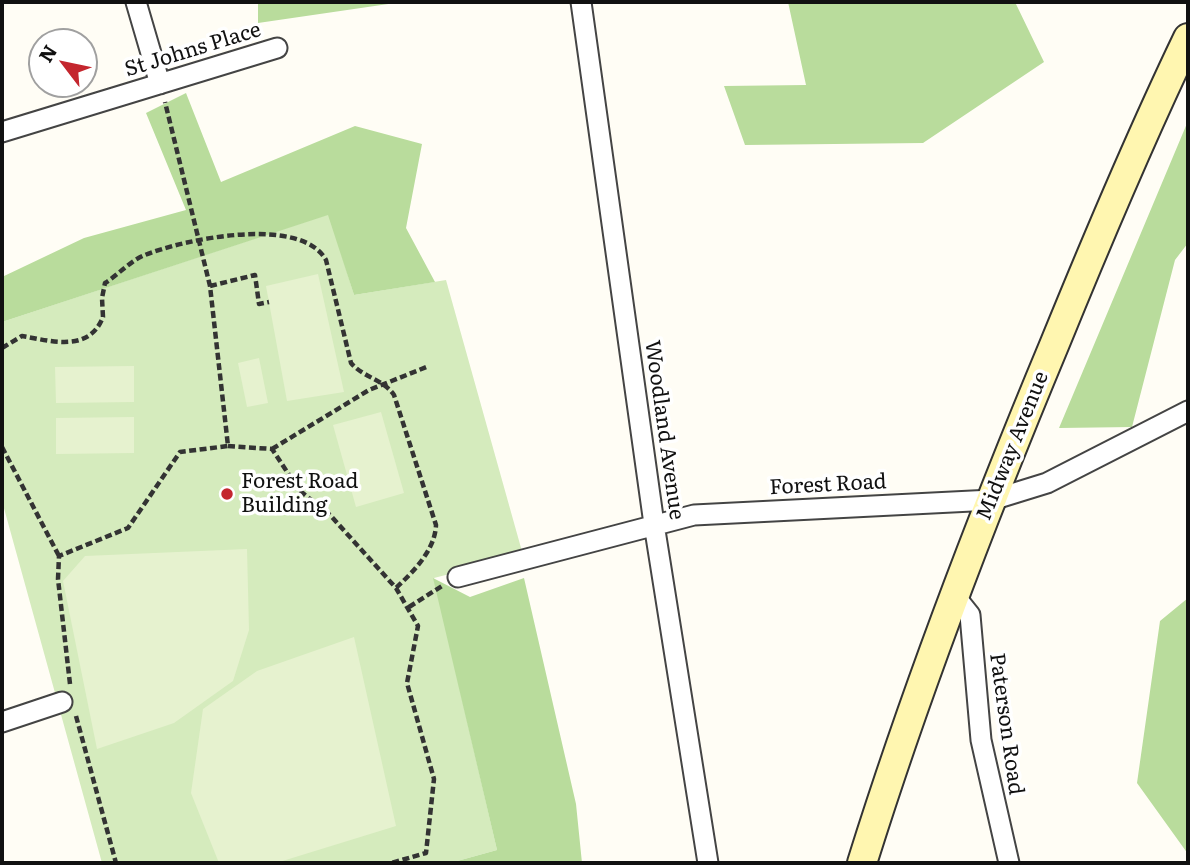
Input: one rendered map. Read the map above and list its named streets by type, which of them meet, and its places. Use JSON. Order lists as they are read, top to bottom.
{
  "streets": {
    "main road": ["Midway Avenue"],
    "street": [
      "St Johns Place",
      "Woodland Avenue",
      "Forest Road",
      "Paterson Road"
    ]
  },
  "crossings": [
    ["Woodland Avenue", "Forest Road"],
    ["Midway Avenue", "Forest Road"],
    ["Midway Avenue", "Paterson Road"]
  ],
  "places": ["Forest Road Building"],
  "north": "top left"
}
